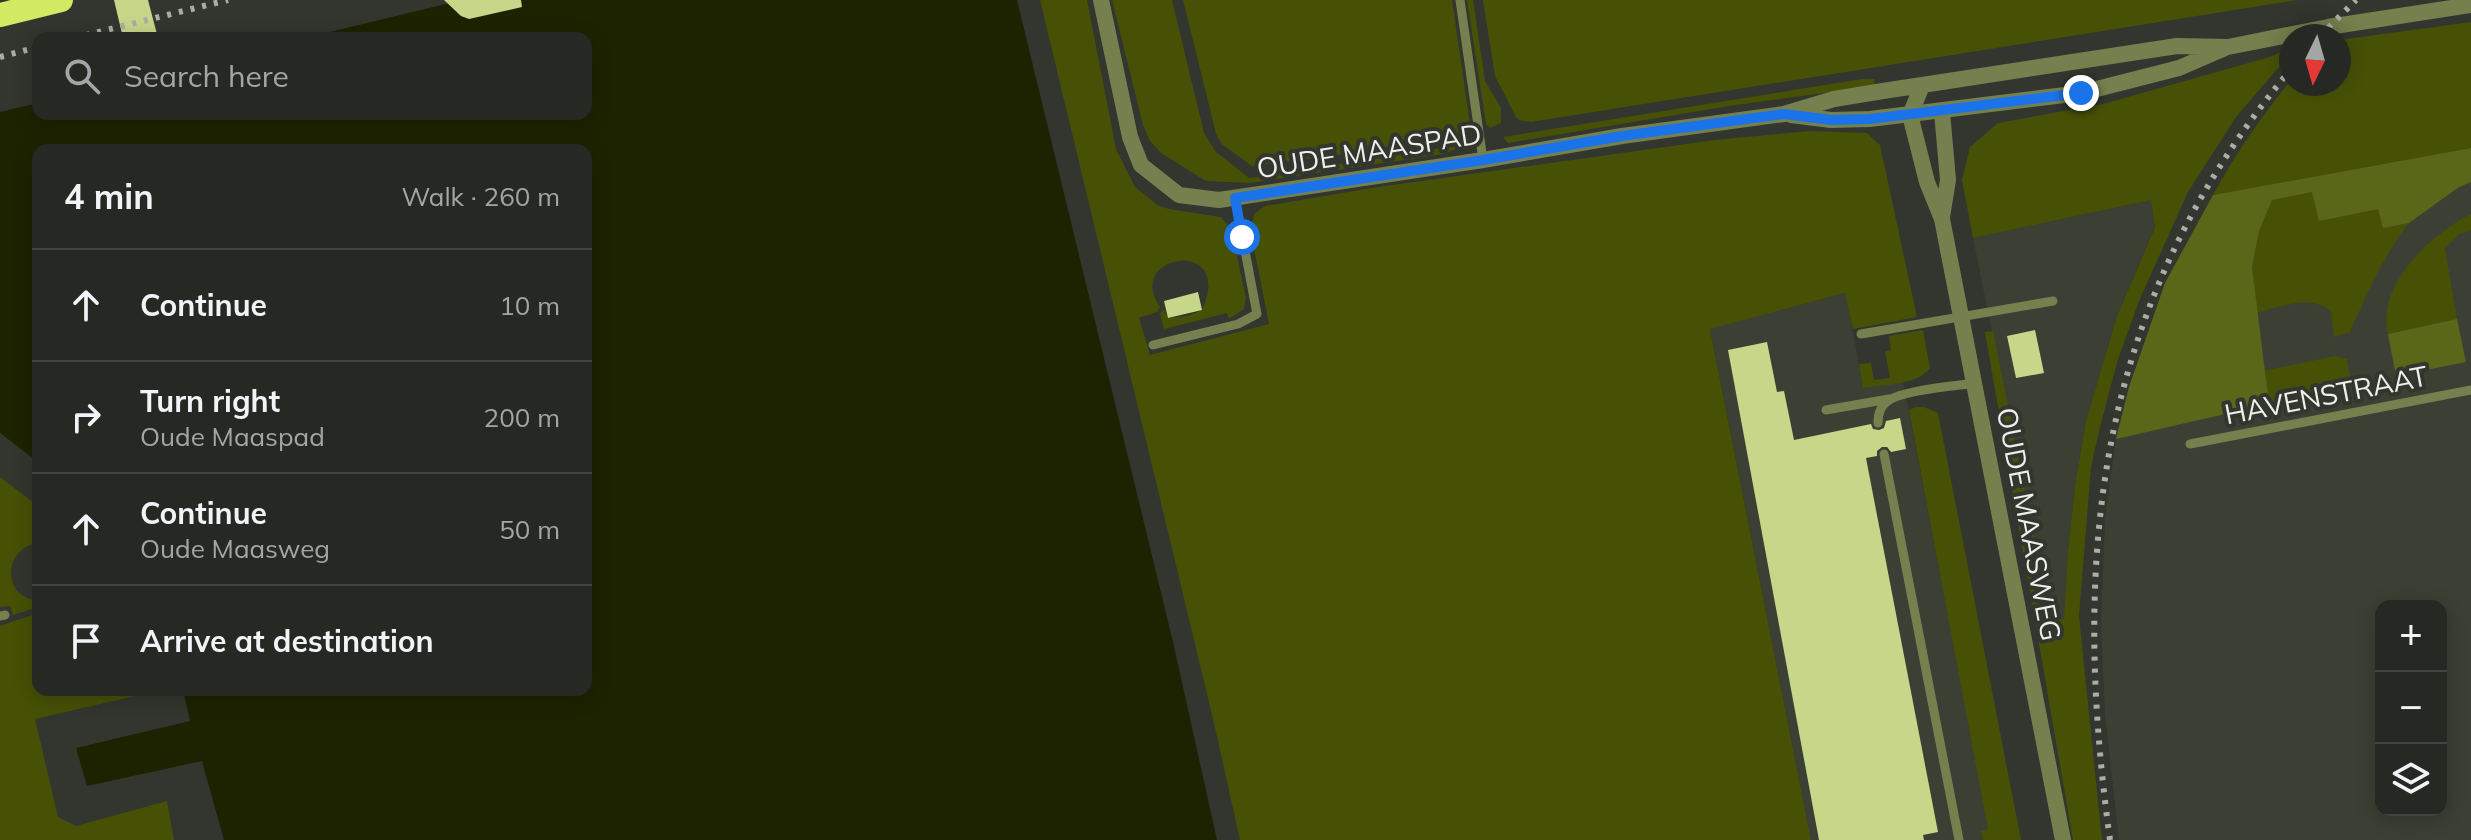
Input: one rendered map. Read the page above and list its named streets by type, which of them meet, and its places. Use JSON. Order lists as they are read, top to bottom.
{
  "streets": {
    "street": ["OUDE MAASPAD", "OUDE MAASWEG"],
    "lane": ["HAVENSTRAAT"]
  },
  "crossings": [
    ["OUDE MAASPAD", "OUDE MAASWEG"]
  ],
  "north": "bottom",
  "page": {
    "search": "Search here",
    "heading": ["4 min", "Walk · 260 m"],
    "list": [
      ["Continue", "10 m"],
      ["Turn right", "Oude Maaspad", "200 m"],
      ["Continue", "Oude Maasweg", "50 m"],
      "Arrive at destination"
    ],
    "map_buttons": ["+", "−"]
  }
}
